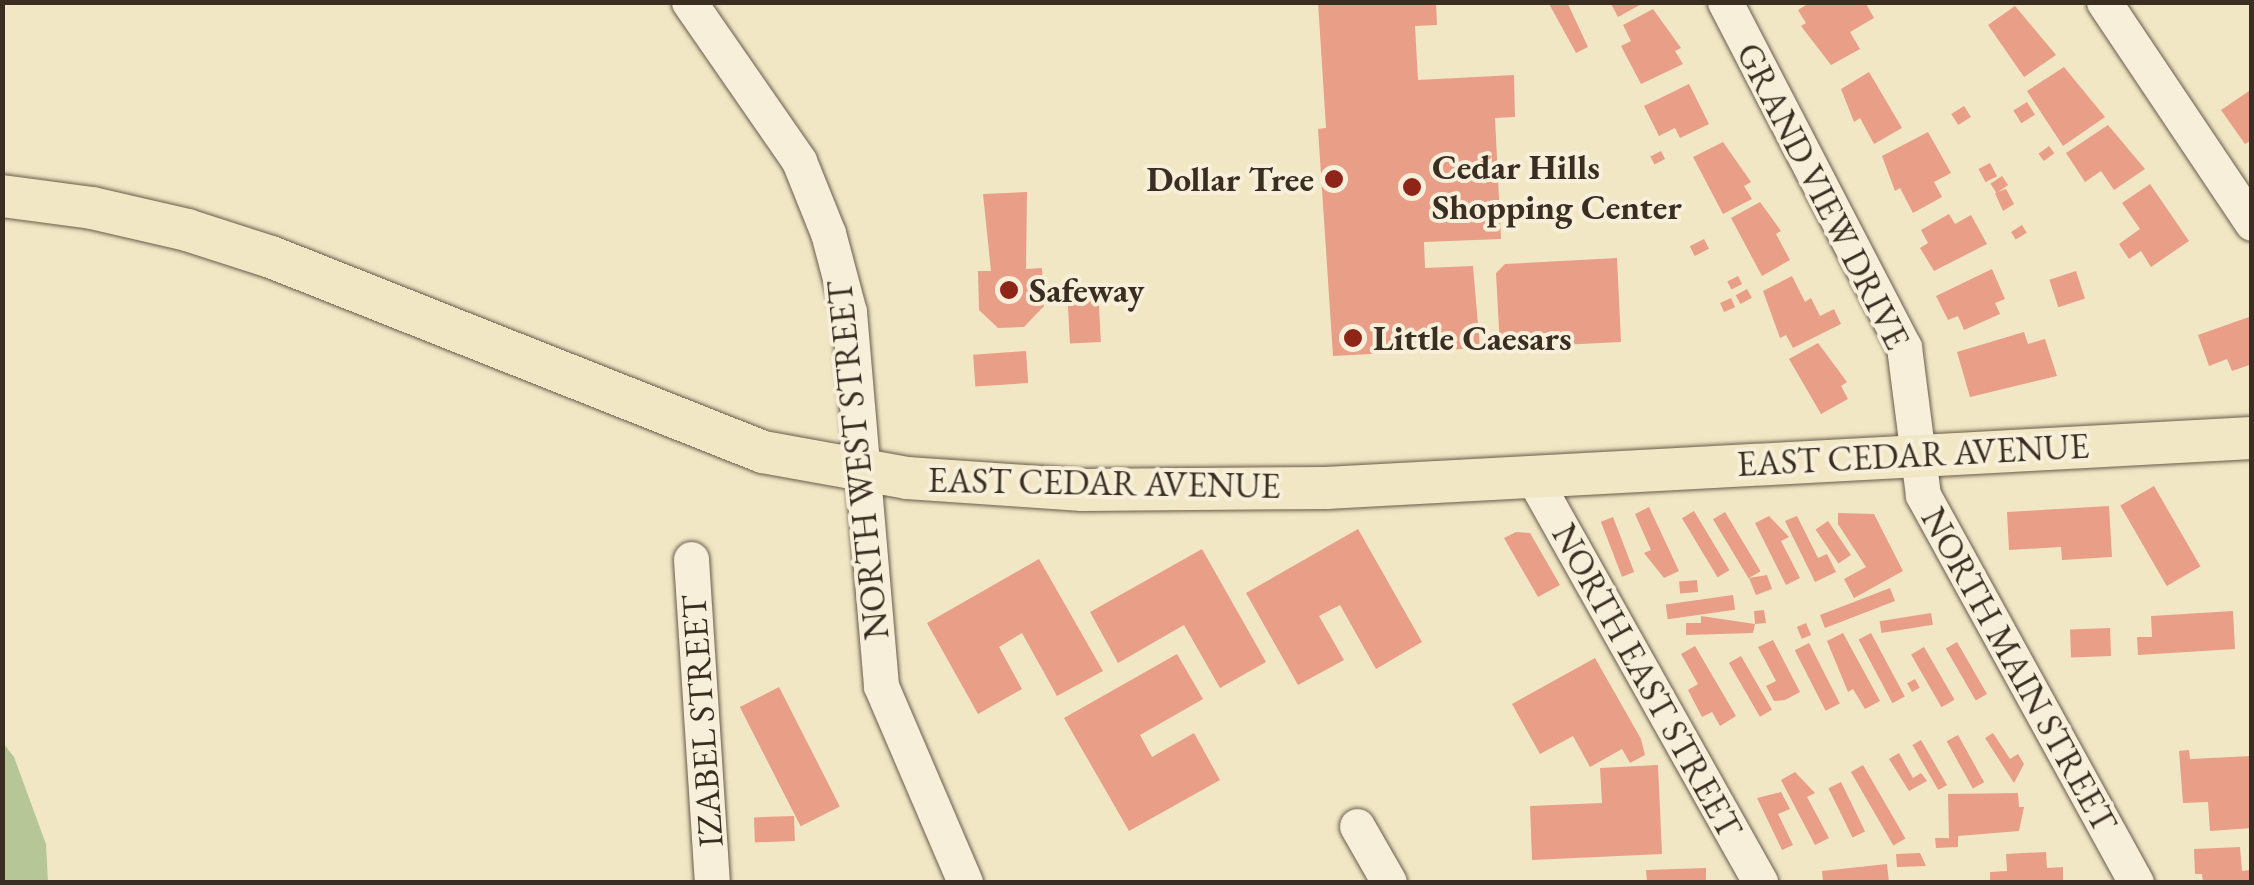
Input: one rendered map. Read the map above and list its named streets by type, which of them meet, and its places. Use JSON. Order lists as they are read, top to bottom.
{
  "streets": {
    "main road": ["EAST CEDAR AVENUE"],
    "street": [
      "GRAND VIEW DRIVE",
      "NORTH WEST STREET",
      "NORTH MAIN STREET",
      "NORTH EAST STREET",
      "IZABEL STREET"
    ]
  },
  "crossings": [
    ["GRAND VIEW DRIVE", "EAST CEDAR AVENUE"],
    ["GRAND VIEW DRIVE", "NORTH MAIN STREET"],
    ["EAST CEDAR AVENUE", "NORTH WEST STREET"],
    ["EAST CEDAR AVENUE", "NORTH MAIN STREET"],
    ["EAST CEDAR AVENUE", "NORTH EAST STREET"]
  ],
  "places": [
    "Dollar Tree",
    "Cedar Hills Shopping Center",
    "Safeway",
    "Little Caesars"
  ]
}
